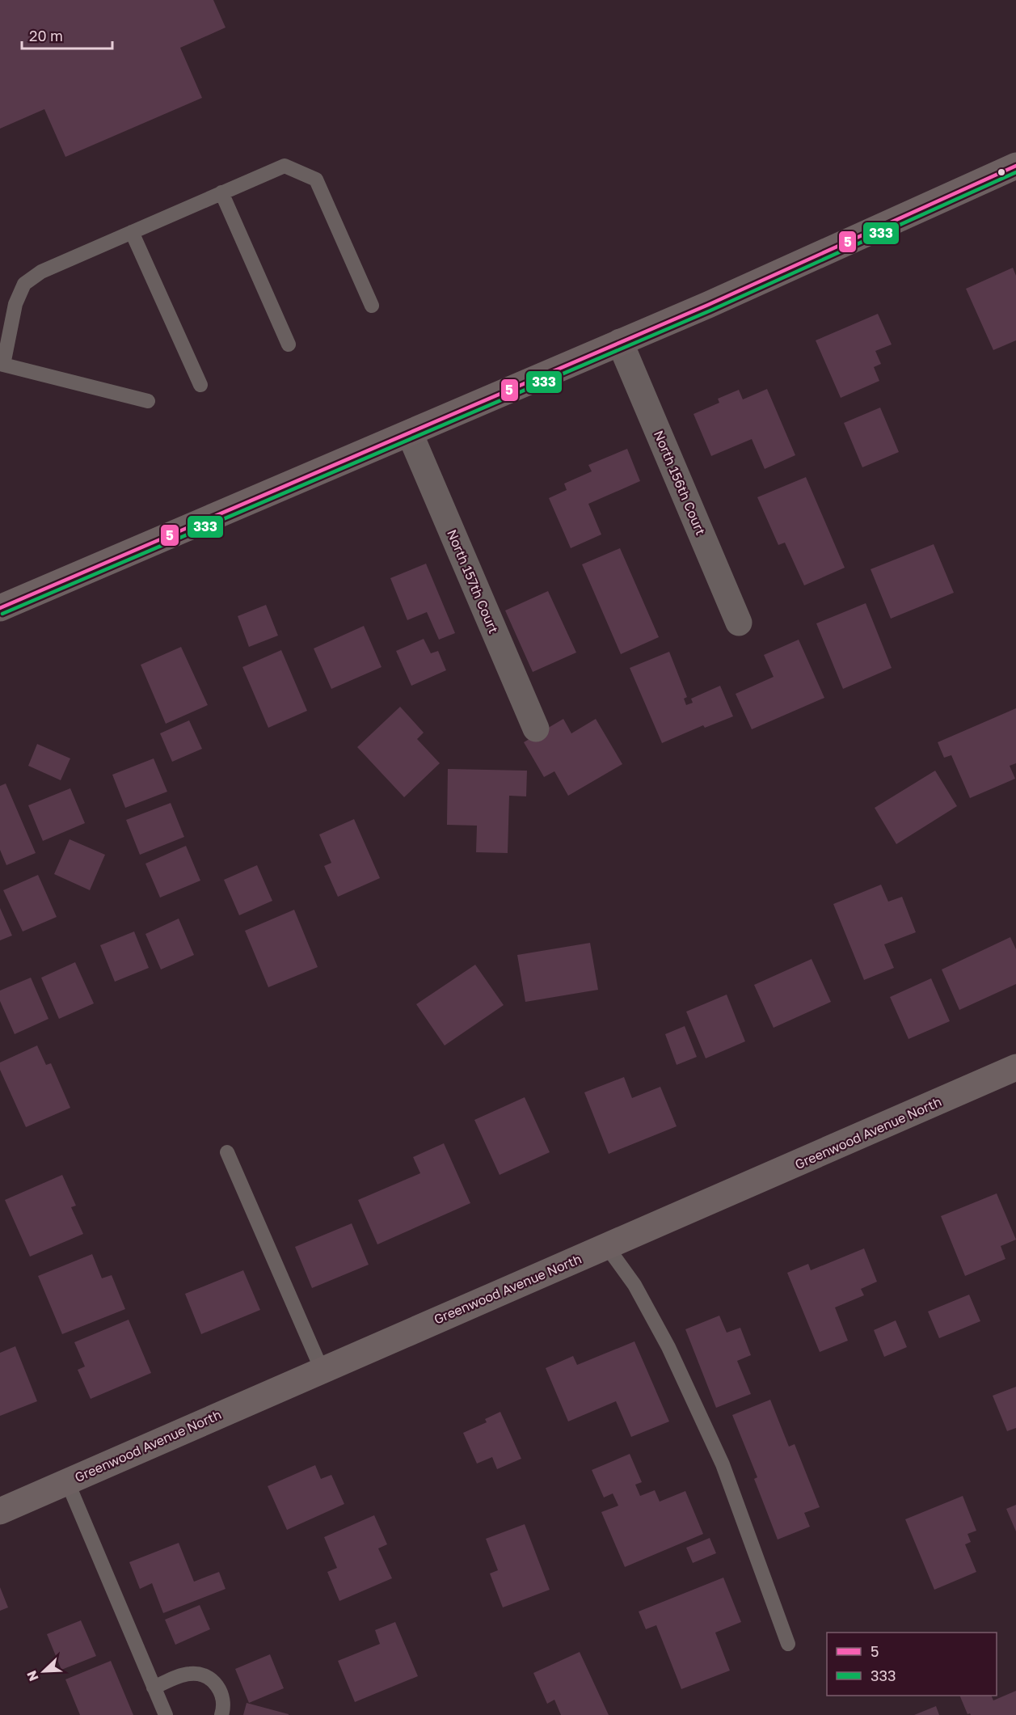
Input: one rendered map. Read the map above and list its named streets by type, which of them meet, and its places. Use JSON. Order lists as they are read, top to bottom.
{
  "streets": {
    "street": ["North 156th Court", "North 157th Court", "Greenwood Avenue North"]
  },
  "lines": ["transit line 5", "transit line 333"],
  "legend": ["5", "333"],
  "scale_bar": "20 m",
  "north": "bottom left"
}
